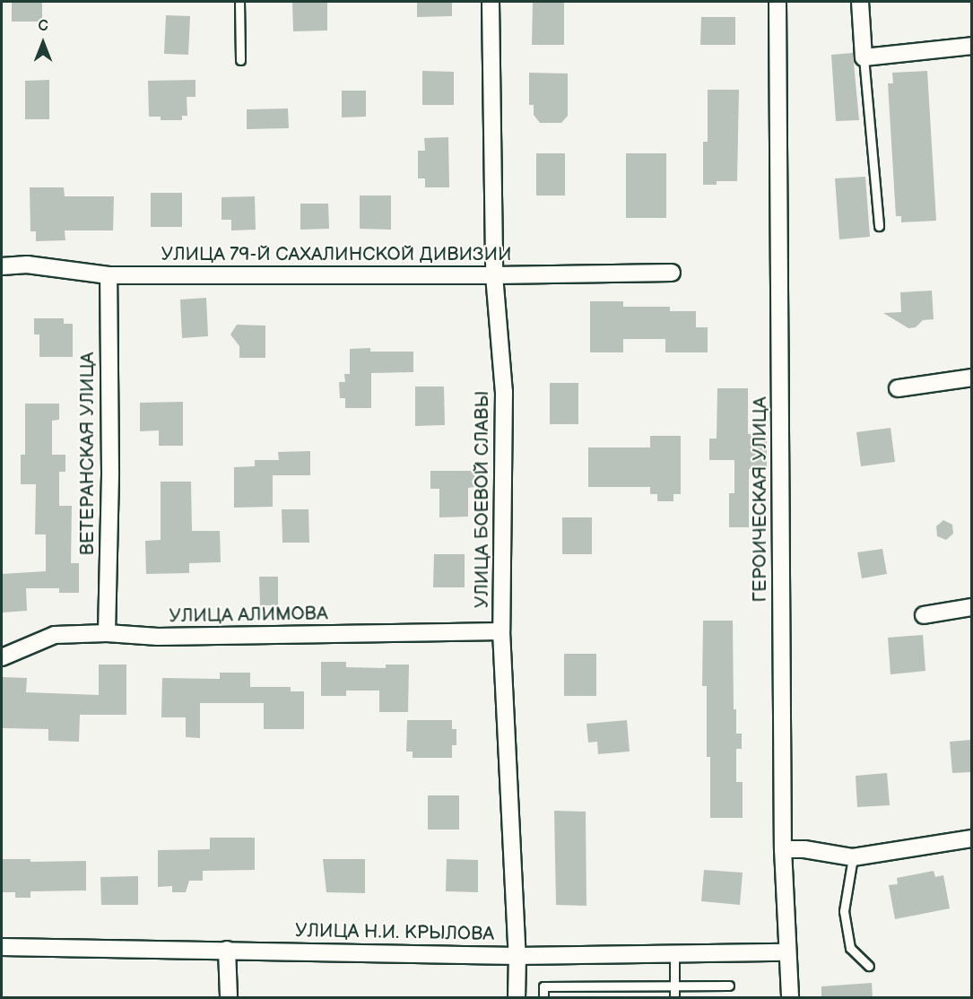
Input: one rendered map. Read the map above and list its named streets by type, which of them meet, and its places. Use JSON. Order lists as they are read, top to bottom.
{
  "streets": {
    "street": [
      "УЛИЦА 79-Й САХАЛИНСКОЙ ДИВИЗИИ",
      "ВЕТЕРАНСКАЯ УЛИЦА",
      "УЛИЦА БОЕВОЙ СЛАВЫ",
      "ГЕРОИЧЕСКАЯ УЛИЦА",
      "УЛИЦА АЛИМОВА",
      "УЛИЦА Н.И. КРЫЛОВА"
    ]
  },
  "crossings": [
    ["УЛИЦА 79-Й САХАЛИНСКОЙ ДИВИЗИИ", "ВЕТЕРАНСКАЯ УЛИЦА"],
    ["УЛИЦА 79-Й САХАЛИНСКОЙ ДИВИЗИИ", "УЛИЦА БОЕВОЙ СЛАВЫ"],
    ["ВЕТЕРАНСКАЯ УЛИЦА", "УЛИЦА АЛИМОВА"],
    ["УЛИЦА БОЕВОЙ СЛАВЫ", "УЛИЦА АЛИМОВА"],
    ["УЛИЦА БОЕВОЙ СЛАВЫ", "УЛИЦА Н.И. КРЫЛОВА"],
    ["ГЕРОИЧЕСКАЯ УЛИЦА", "УЛИЦА Н.И. КРЫЛОВА"]
  ],
  "north": "top"
}
